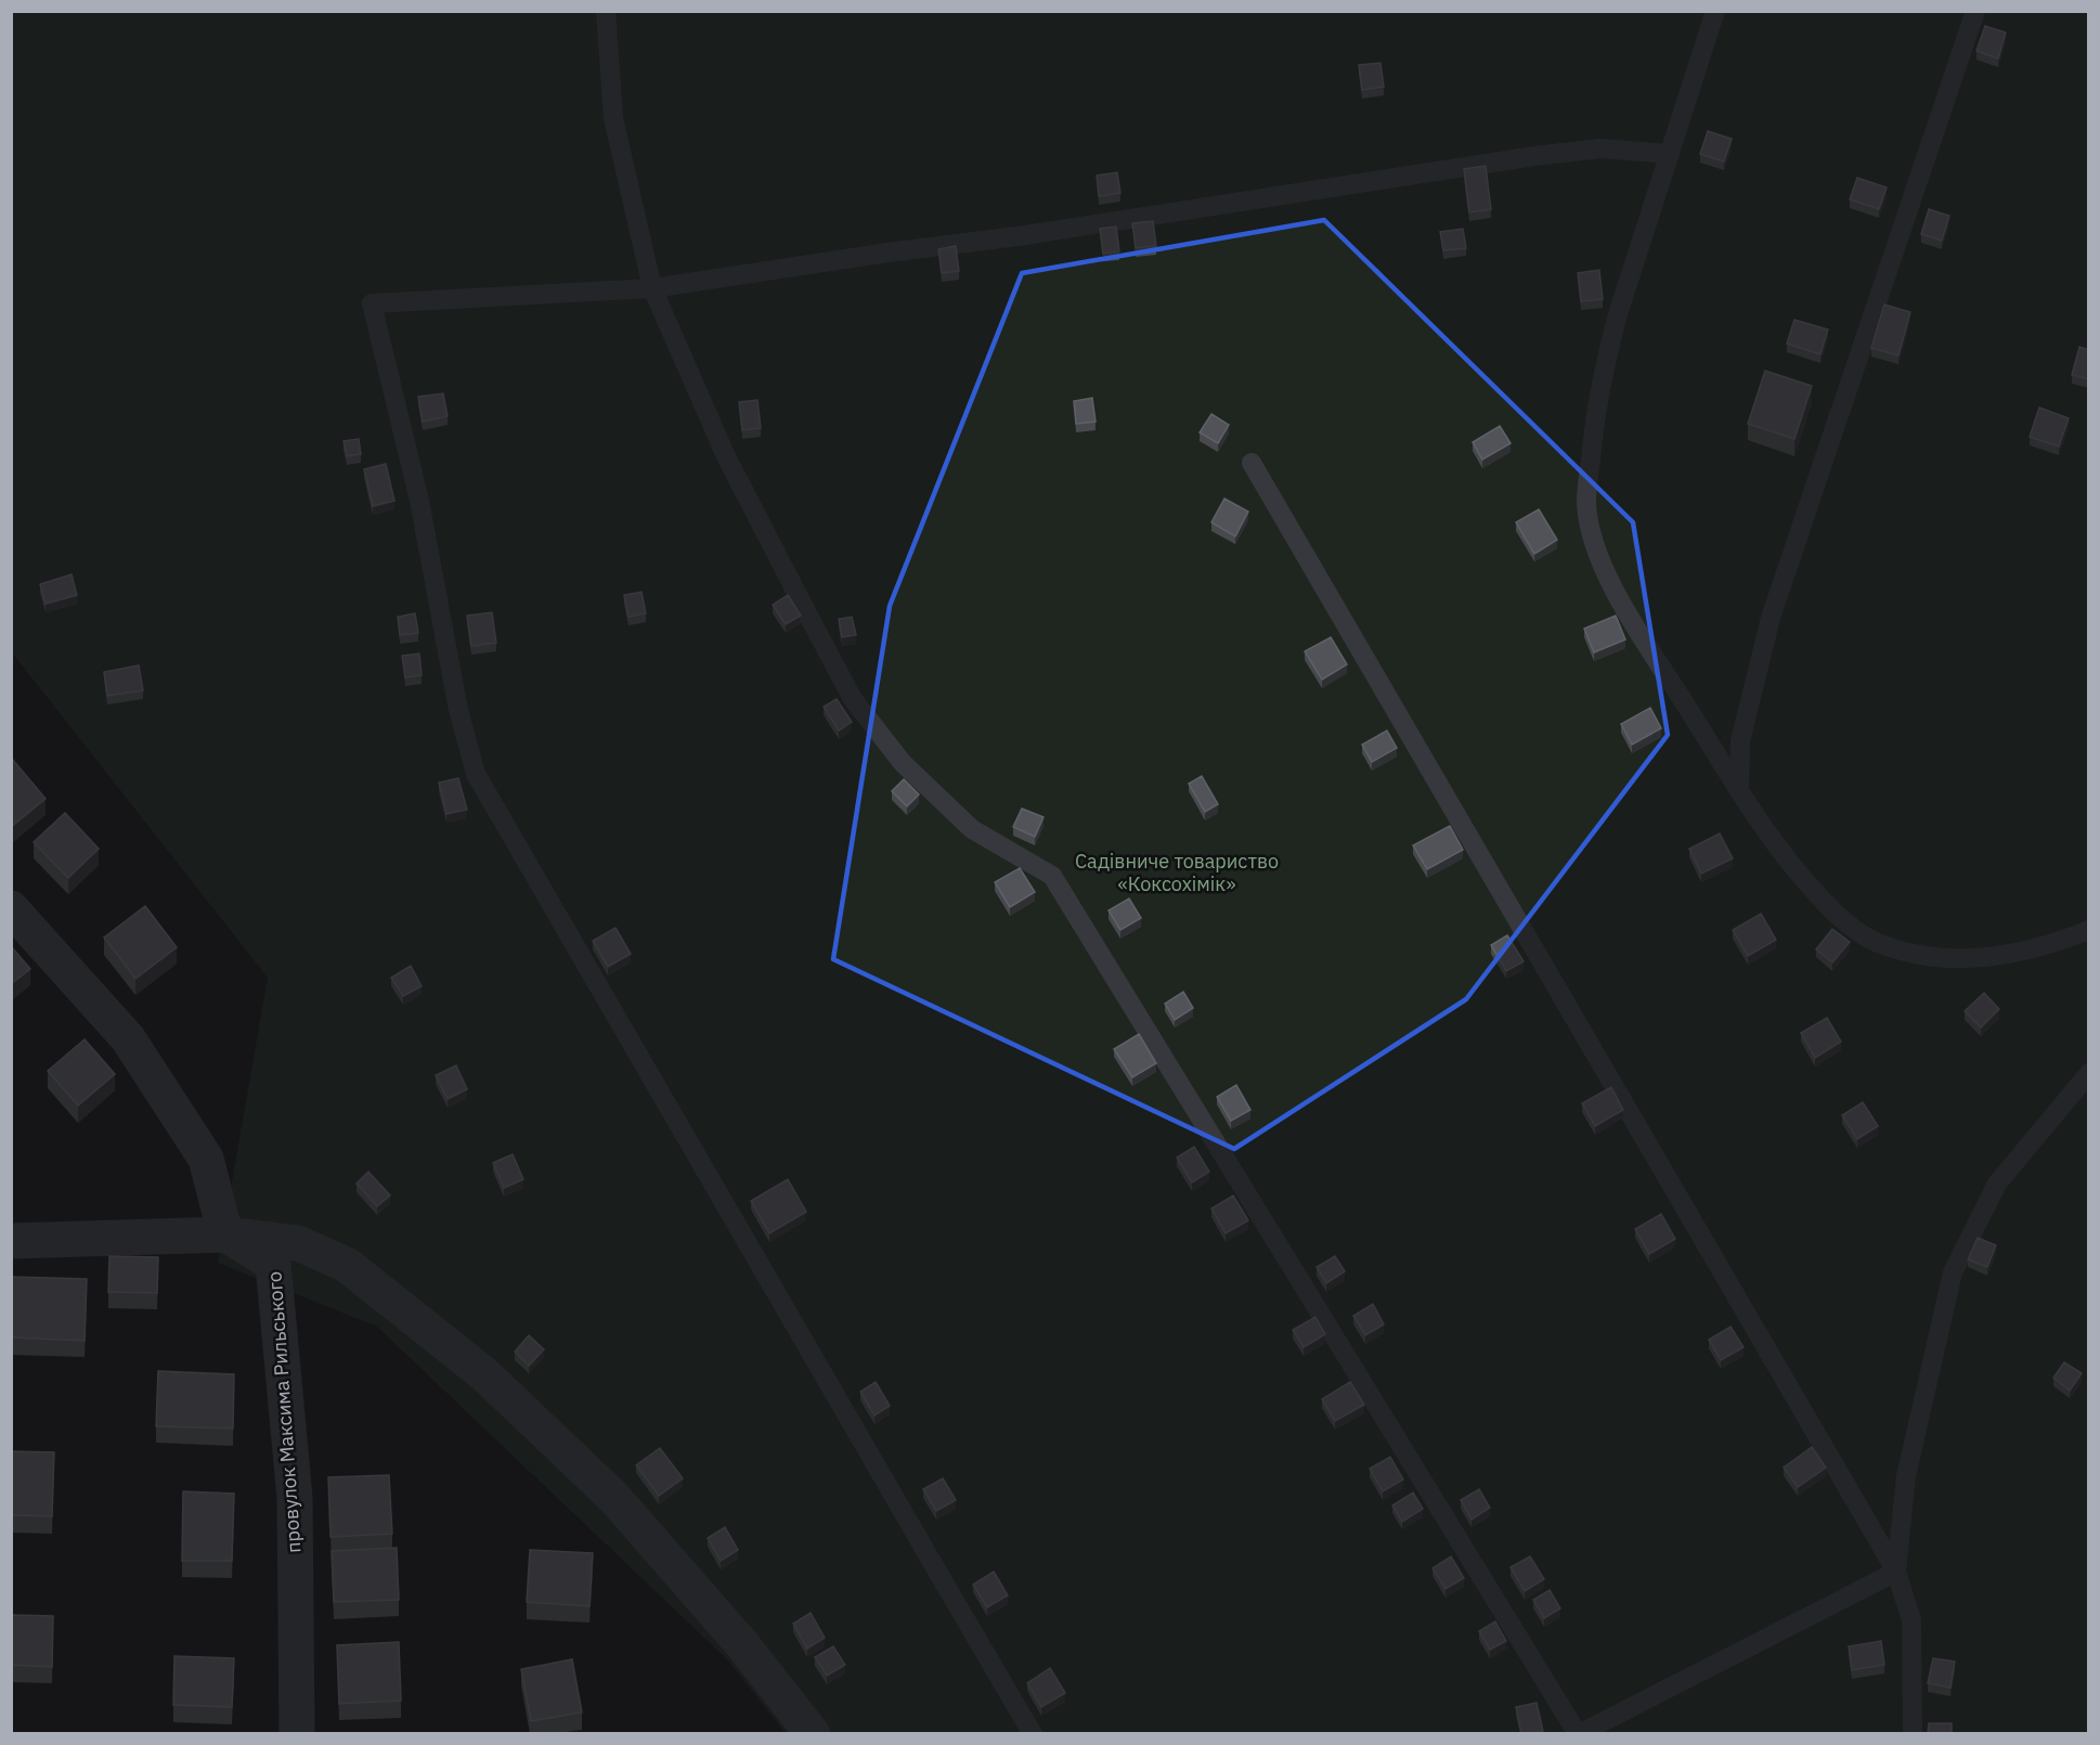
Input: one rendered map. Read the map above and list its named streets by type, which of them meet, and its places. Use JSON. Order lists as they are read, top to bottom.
{
  "streets": {
    "street": ["провулок Максима Рильського"]
  },
  "parks": ["Садівниче товариство «Коксохімік»"]
}
